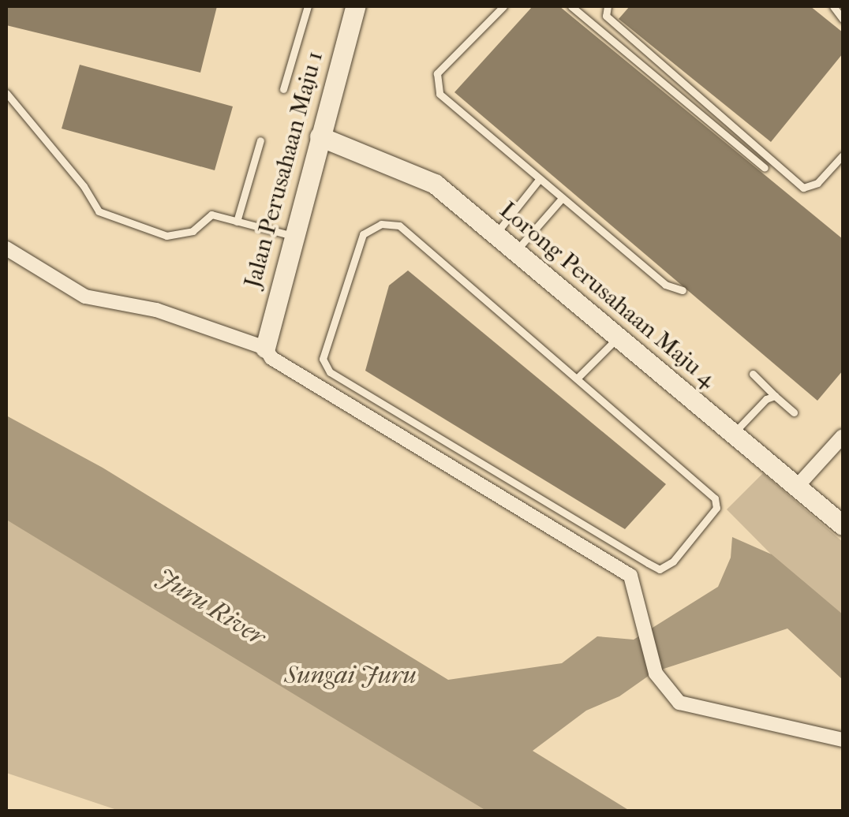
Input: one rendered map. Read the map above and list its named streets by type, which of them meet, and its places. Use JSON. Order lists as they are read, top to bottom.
{
  "streets": {
    "street": ["Jalan Perusahaan Maju 1", "Lorong Perusahaan Maju 4"]
  },
  "crossings": [
    ["Jalan Perusahaan Maju 1", "Lorong Perusahaan Maju 4"]
  ],
  "water": ["Juru River", "Sungai Juru"]
}
